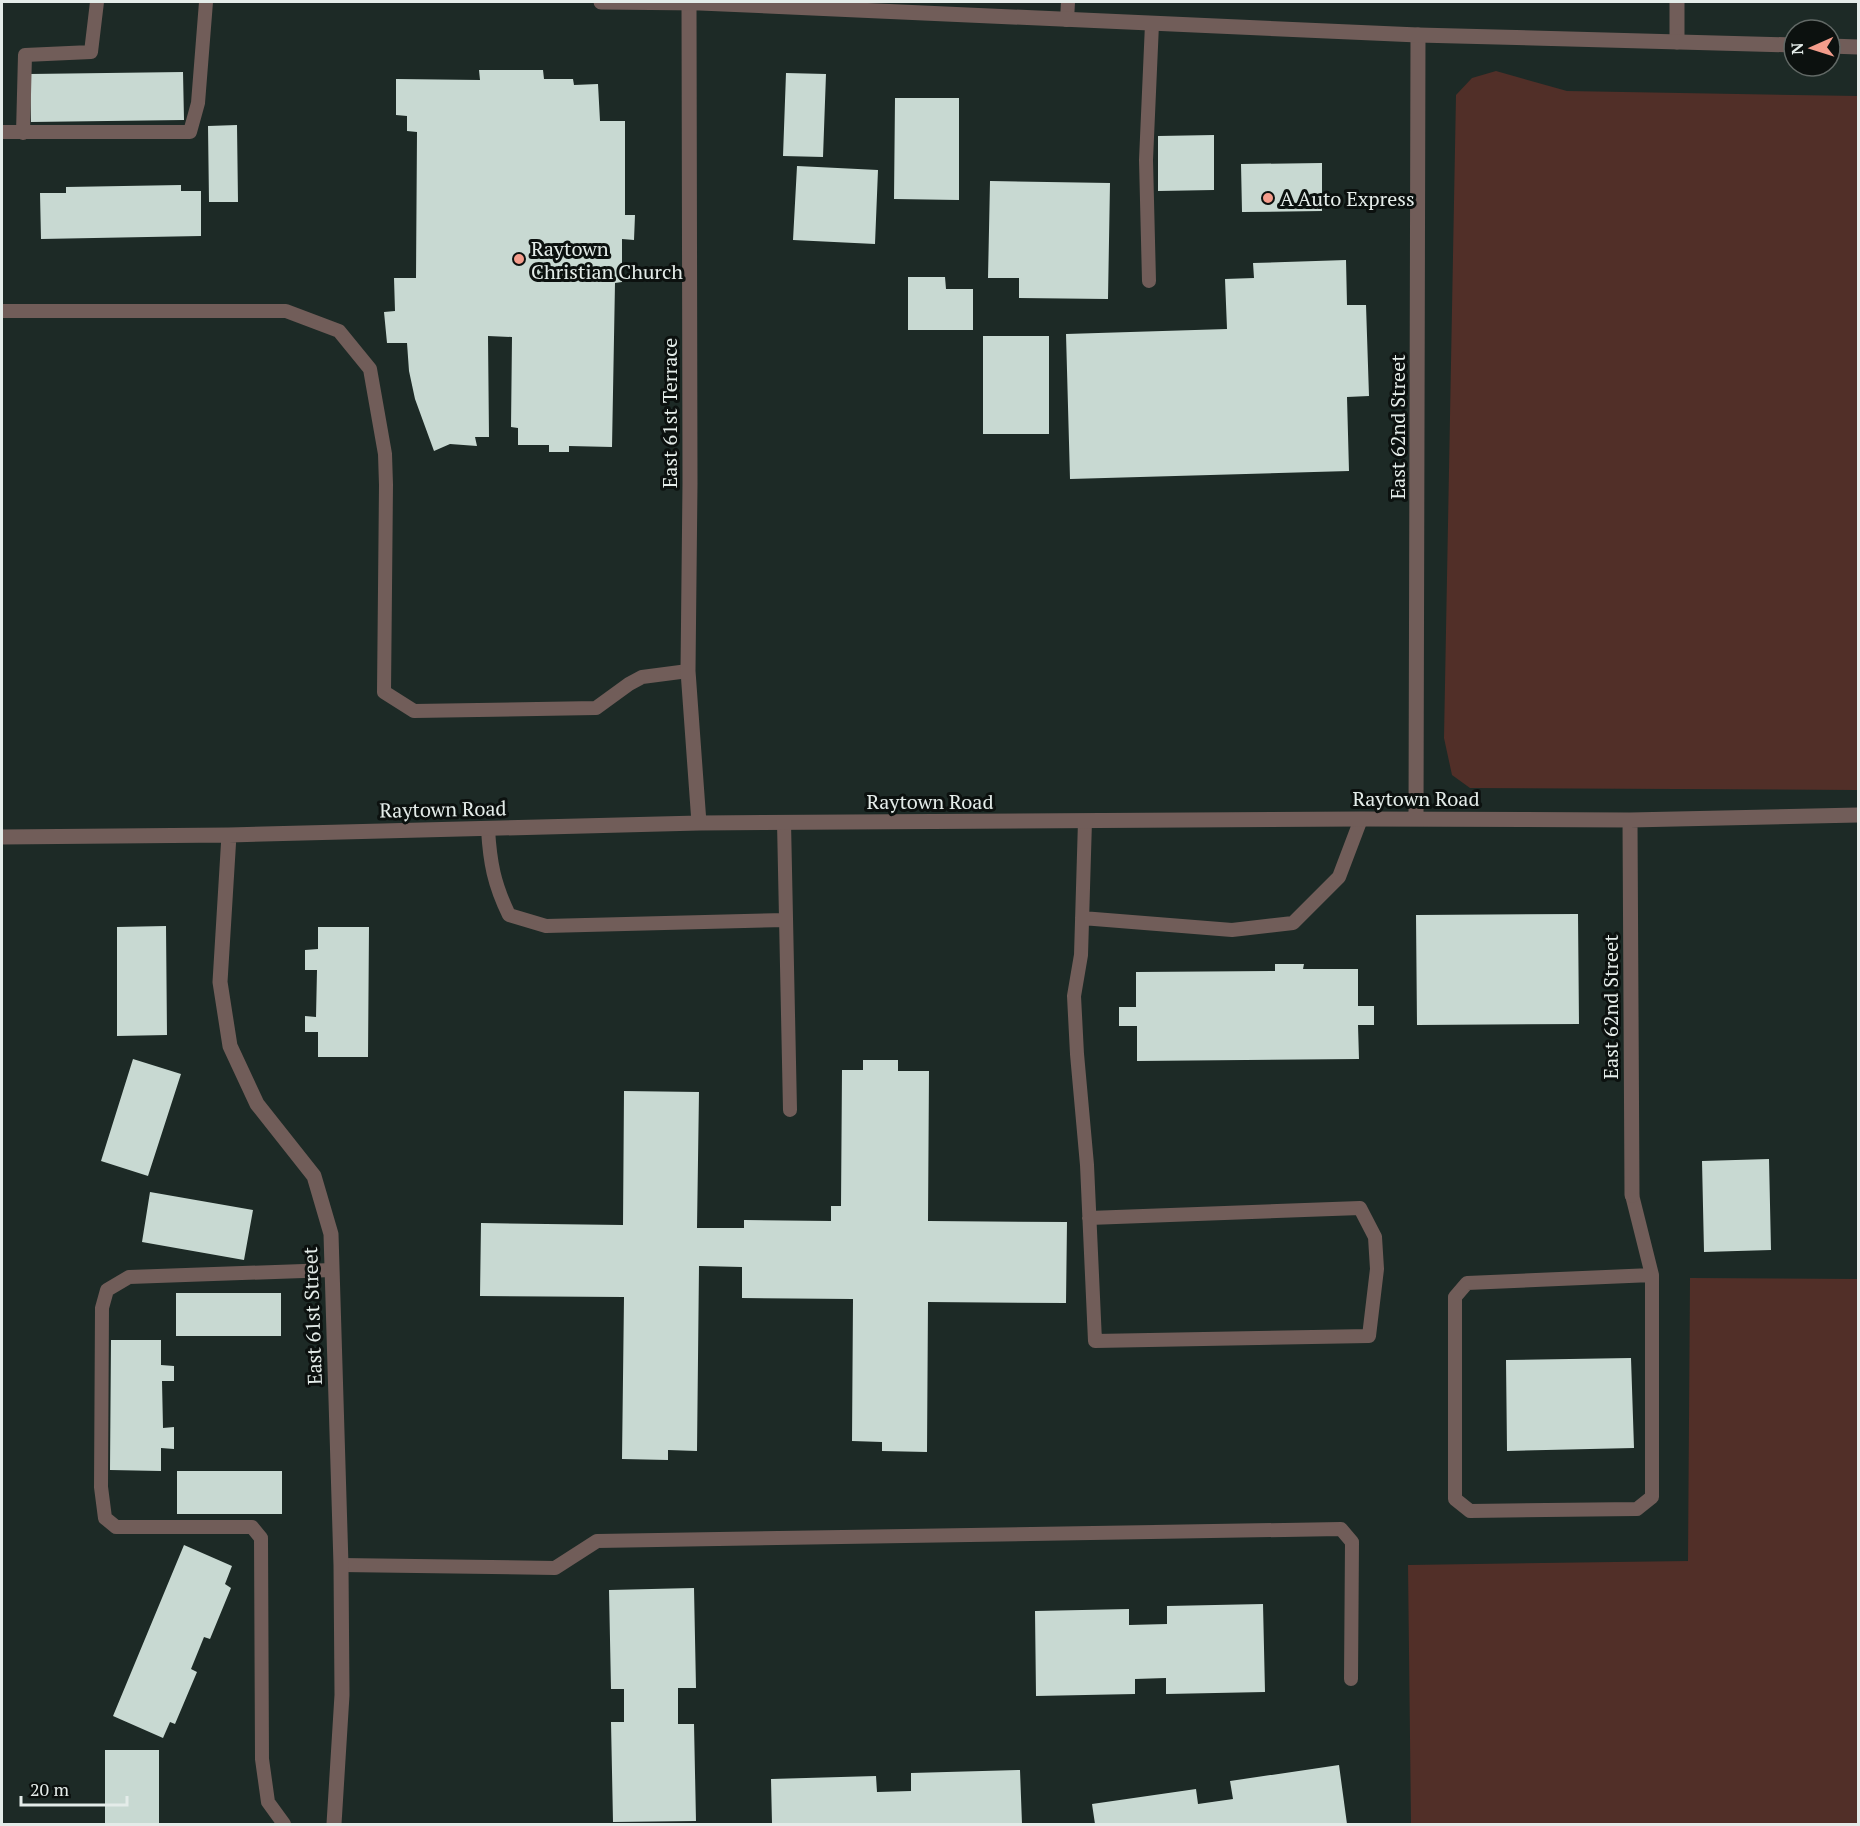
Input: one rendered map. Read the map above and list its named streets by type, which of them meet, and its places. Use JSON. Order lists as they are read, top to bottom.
{
  "streets": {
    "street": [
      "East 61st Terrace",
      "East 62nd Street",
      "Raytown Road",
      "East 61st Street"
    ]
  },
  "crossings": [
    ["East 61st Terrace", "Raytown Road"],
    ["East 62nd Street", "Raytown Road"],
    ["Raytown Road", "East 61st Street"]
  ],
  "places": ["A Auto Express", "Raytown Christian Church"],
  "scale_bar": "20 m",
  "north": "left"
}
